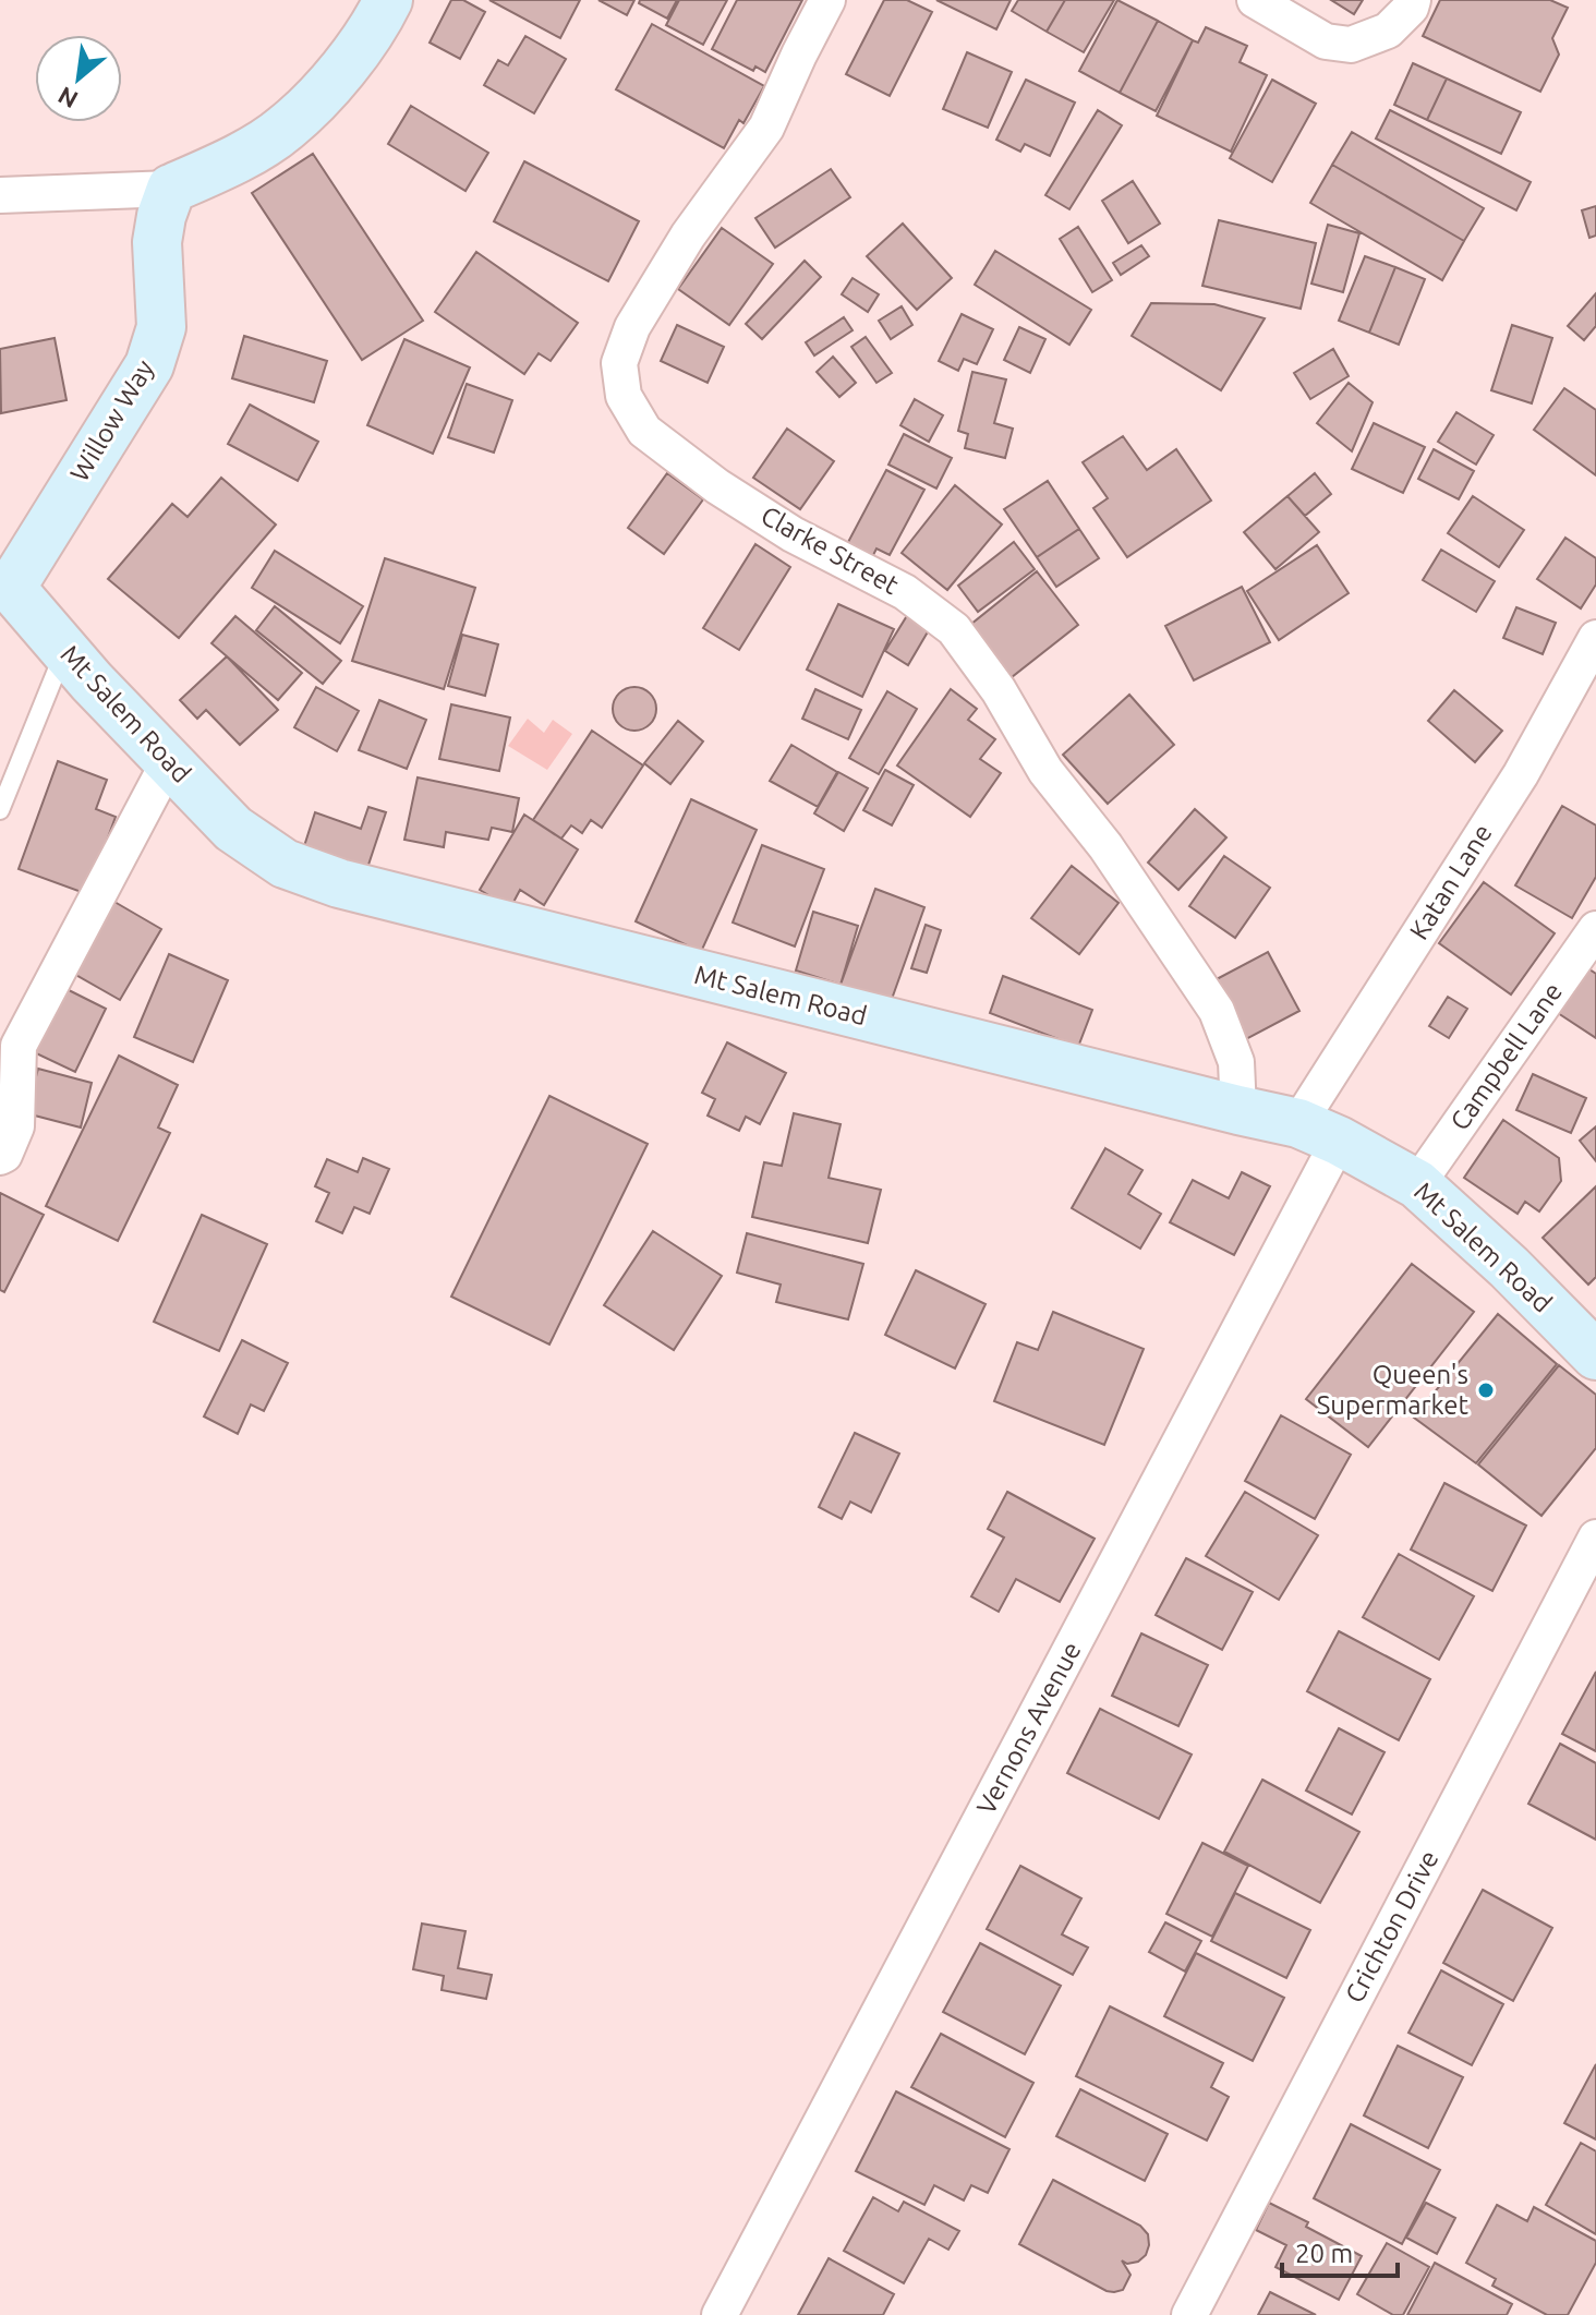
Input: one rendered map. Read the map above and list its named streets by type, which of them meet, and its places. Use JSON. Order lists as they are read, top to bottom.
{
  "streets": {
    "street": [
      "Willow Way",
      "Clarke Street",
      "Mt Salem Road",
      "Katan Lane",
      "Campbell Lane",
      "Vernons Avenue",
      "Crichton Drive"
    ]
  },
  "crossings": [
    ["Willow Way", "Mt Salem Road"],
    ["Clarke Street", "Mt Salem Road"],
    ["Mt Salem Road", "Katan Lane"],
    ["Mt Salem Road", "Campbell Lane"],
    ["Mt Salem Road", "Vernons Avenue"],
    ["Katan Lane", "Vernons Avenue"]
  ],
  "places": ["Queen's Supermarket"],
  "scale_bar": "20 m",
  "north": "bottom left"
}
